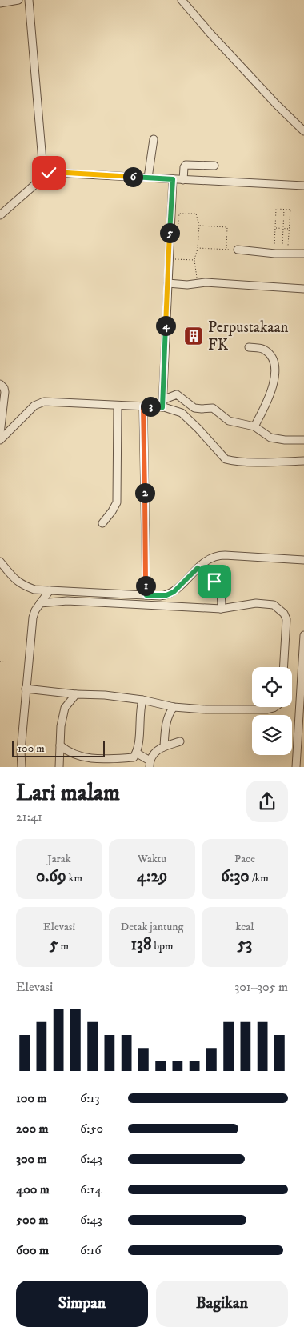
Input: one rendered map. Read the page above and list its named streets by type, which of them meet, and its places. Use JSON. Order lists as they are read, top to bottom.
{
  "places": {
    "building": ["Perpustakaan FK"]
  },
  "scale_bar": "100 m",
  "page": {
    "pins": [
      "6",
      "5",
      "4",
      "3",
      "2",
      "1"
    ],
    "scale": "100 m",
    "heading": ["Lari malam", "21:41"],
    "stats": [
      ["Jarak", "0.69 km"],
      ["Waktu", "4:29"],
      ["Pace", "6:30 /km"],
      ["Elevasi", "5 m"],
      ["Detak jantung", "138 bpm"],
      ["kcal", "53"]
    ],
    "chart": ["Elevasi", "301–305 m"],
    "list": [
      {
        "name": "100 m",
        "note": "6:13"
      },
      {
        "name": "200 m",
        "note": "6:50"
      },
      {
        "name": "300 m",
        "note": "6:43"
      },
      {
        "name": "400 m",
        "note": "6:14"
      },
      {
        "name": "500 m",
        "note": "6:43"
      },
      {
        "name": "600 m",
        "note": "6:16"
      }
    ],
    "buttons": ["Simpan", "Bagikan"]
  }
}
